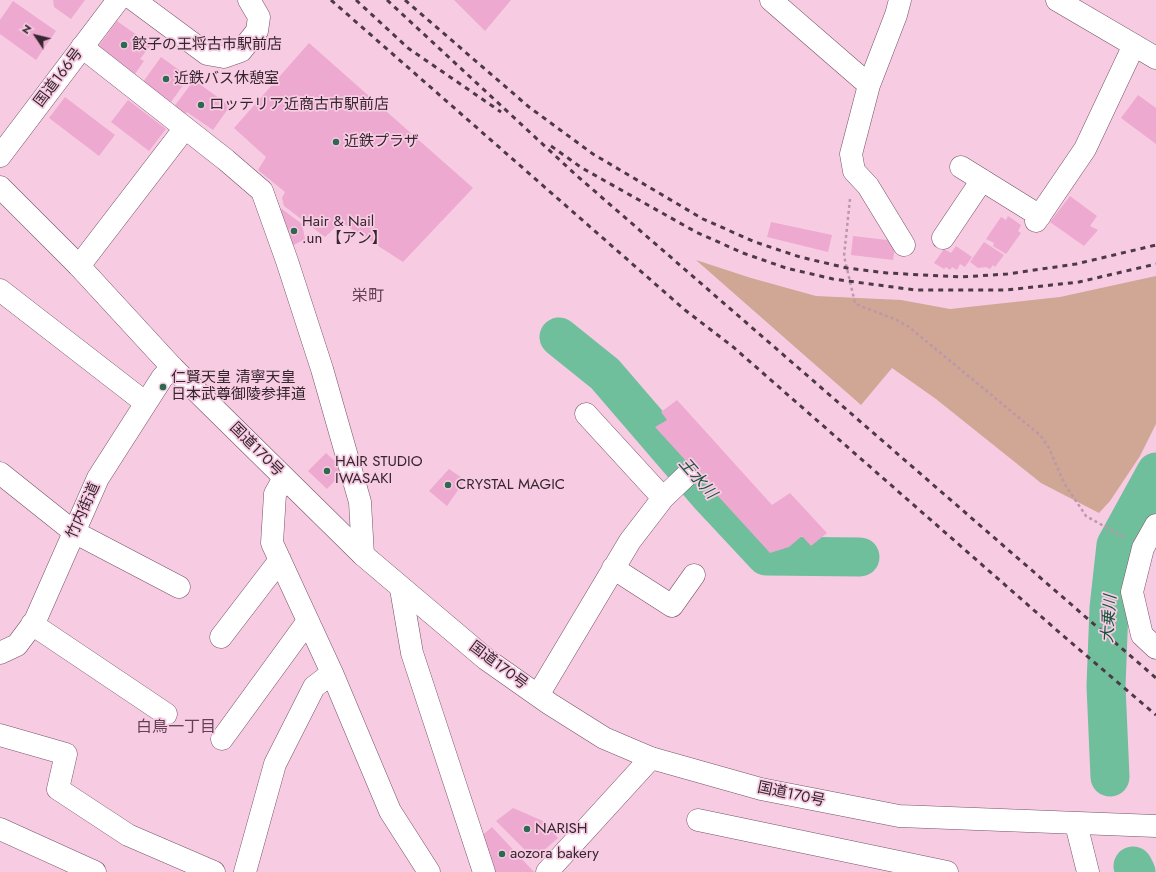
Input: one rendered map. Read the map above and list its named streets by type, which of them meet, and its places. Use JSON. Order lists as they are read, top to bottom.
{
  "streets": {
    "main road": ["国道166号", "国道170号", "竹内街道"]
  },
  "crossings": [
    ["国道170号", "竹内街道"]
  ],
  "districts": ["栄町", "白鳥一丁目"],
  "water": ["王水川", "大乗川"],
  "places": [
    "餃子の王将古市駅前店",
    "近鉄バス休憩室",
    "ロッテリア近商古市駅前店",
    "近鉄プラザ",
    "Hair & Nail .un 【アン】",
    "仁賢天皇 清寧天皇 日本武尊御陵参拝道",
    "HAIR STUDIO IWASAKI",
    "CRYSTAL MAGIC",
    "NARISH",
    "aozora bakery"
  ],
  "north": "top left"
}
